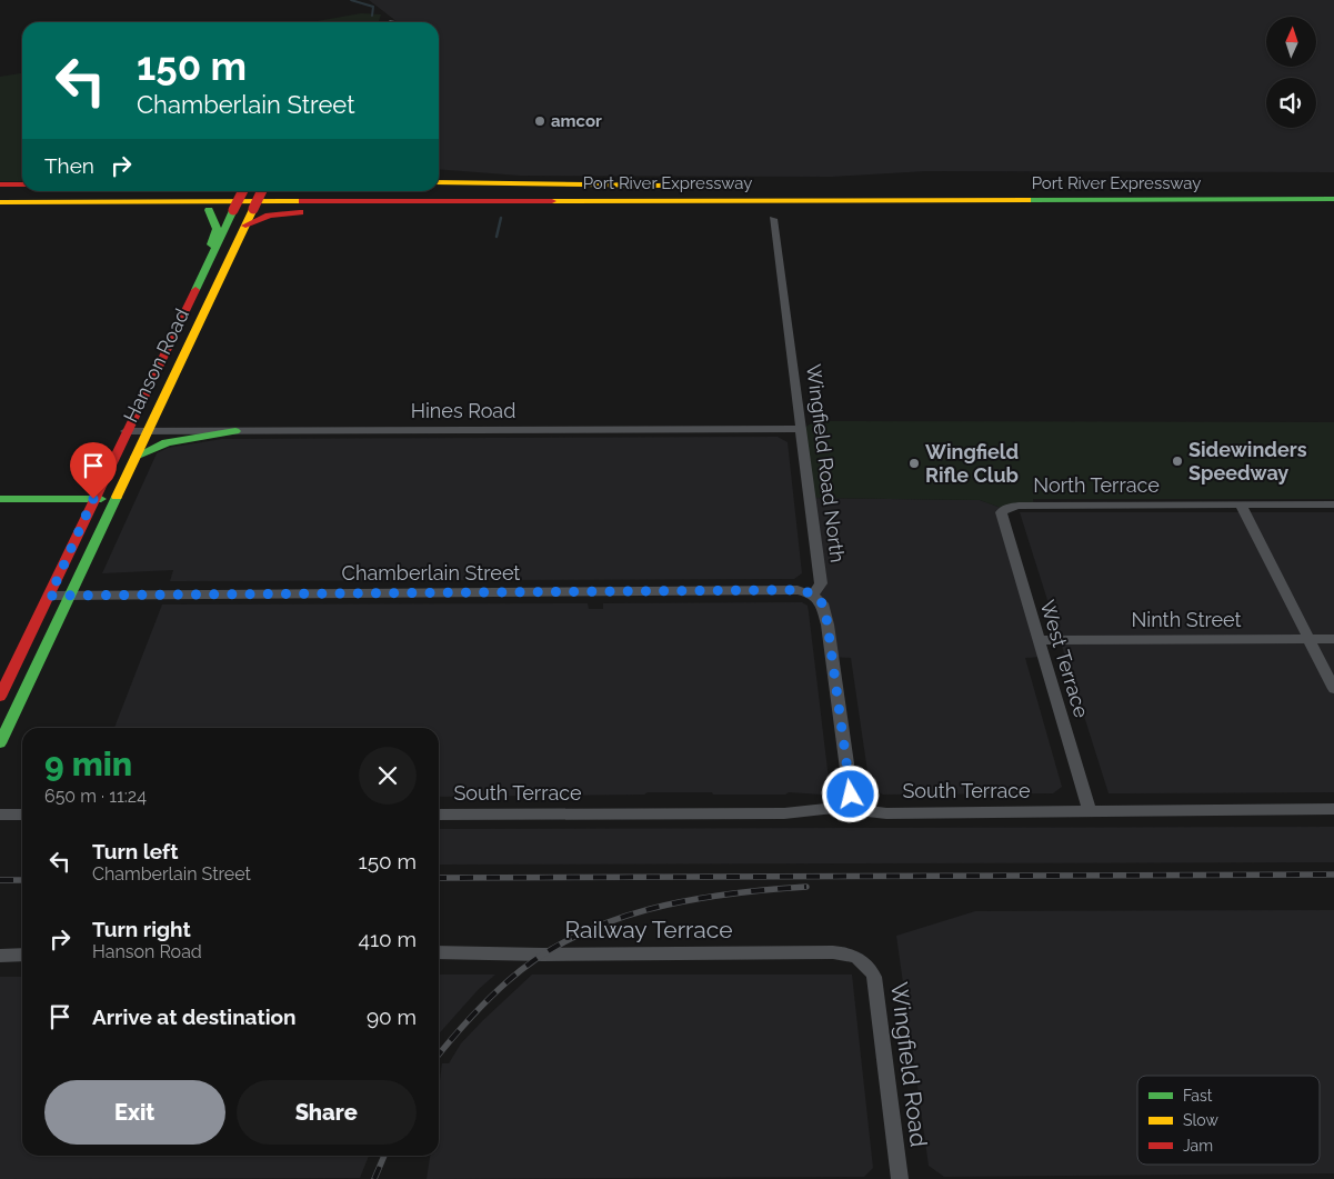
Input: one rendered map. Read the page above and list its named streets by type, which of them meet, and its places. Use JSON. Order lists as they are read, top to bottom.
{
  "streets": {
    "main road": ["Port River Expressway", "Hanson Road"],
    "street": [
      "Hines Road",
      "Wingfield Road North",
      "North Terrace",
      "Chamberlain Street",
      "Ninth Street",
      "West Terrace",
      "South Terrace",
      "Railway Terrace",
      "Wingfield Road"
    ]
  },
  "crossings": [
    ["Hanson Road", "Hines Road"],
    ["Hanson Road", "Chamberlain Street"],
    ["Hines Road", "Wingfield Road North"],
    ["Wingfield Road North", "Chamberlain Street"],
    ["North Terrace", "West Terrace"],
    ["Ninth Street", "West Terrace"],
    ["West Terrace", "South Terrace"],
    ["Railway Terrace", "Wingfield Road"]
  ],
  "places": ["amcor", "Sidewinders Speedway", "Wingfield Rifle Club"],
  "legend": ["Fast", "Slow", "Jam"],
  "north": "top",
  "page": {
    "turn": ["150 m", "Chamberlain Street"],
    "then": "Then",
    "heading": ["9 min", "650 m · 11:24"],
    "list": [
      {
        "name": "Turn left",
        "note": "Chamberlain Street",
        "value": "150 m"
      },
      {
        "name": "Turn right",
        "note": "Hanson Road",
        "value": "410 m"
      },
      {
        "name": "Arrive at destination",
        "value": "90 m"
      }
    ],
    "buttons": ["Exit", "Share"]
  }
}
